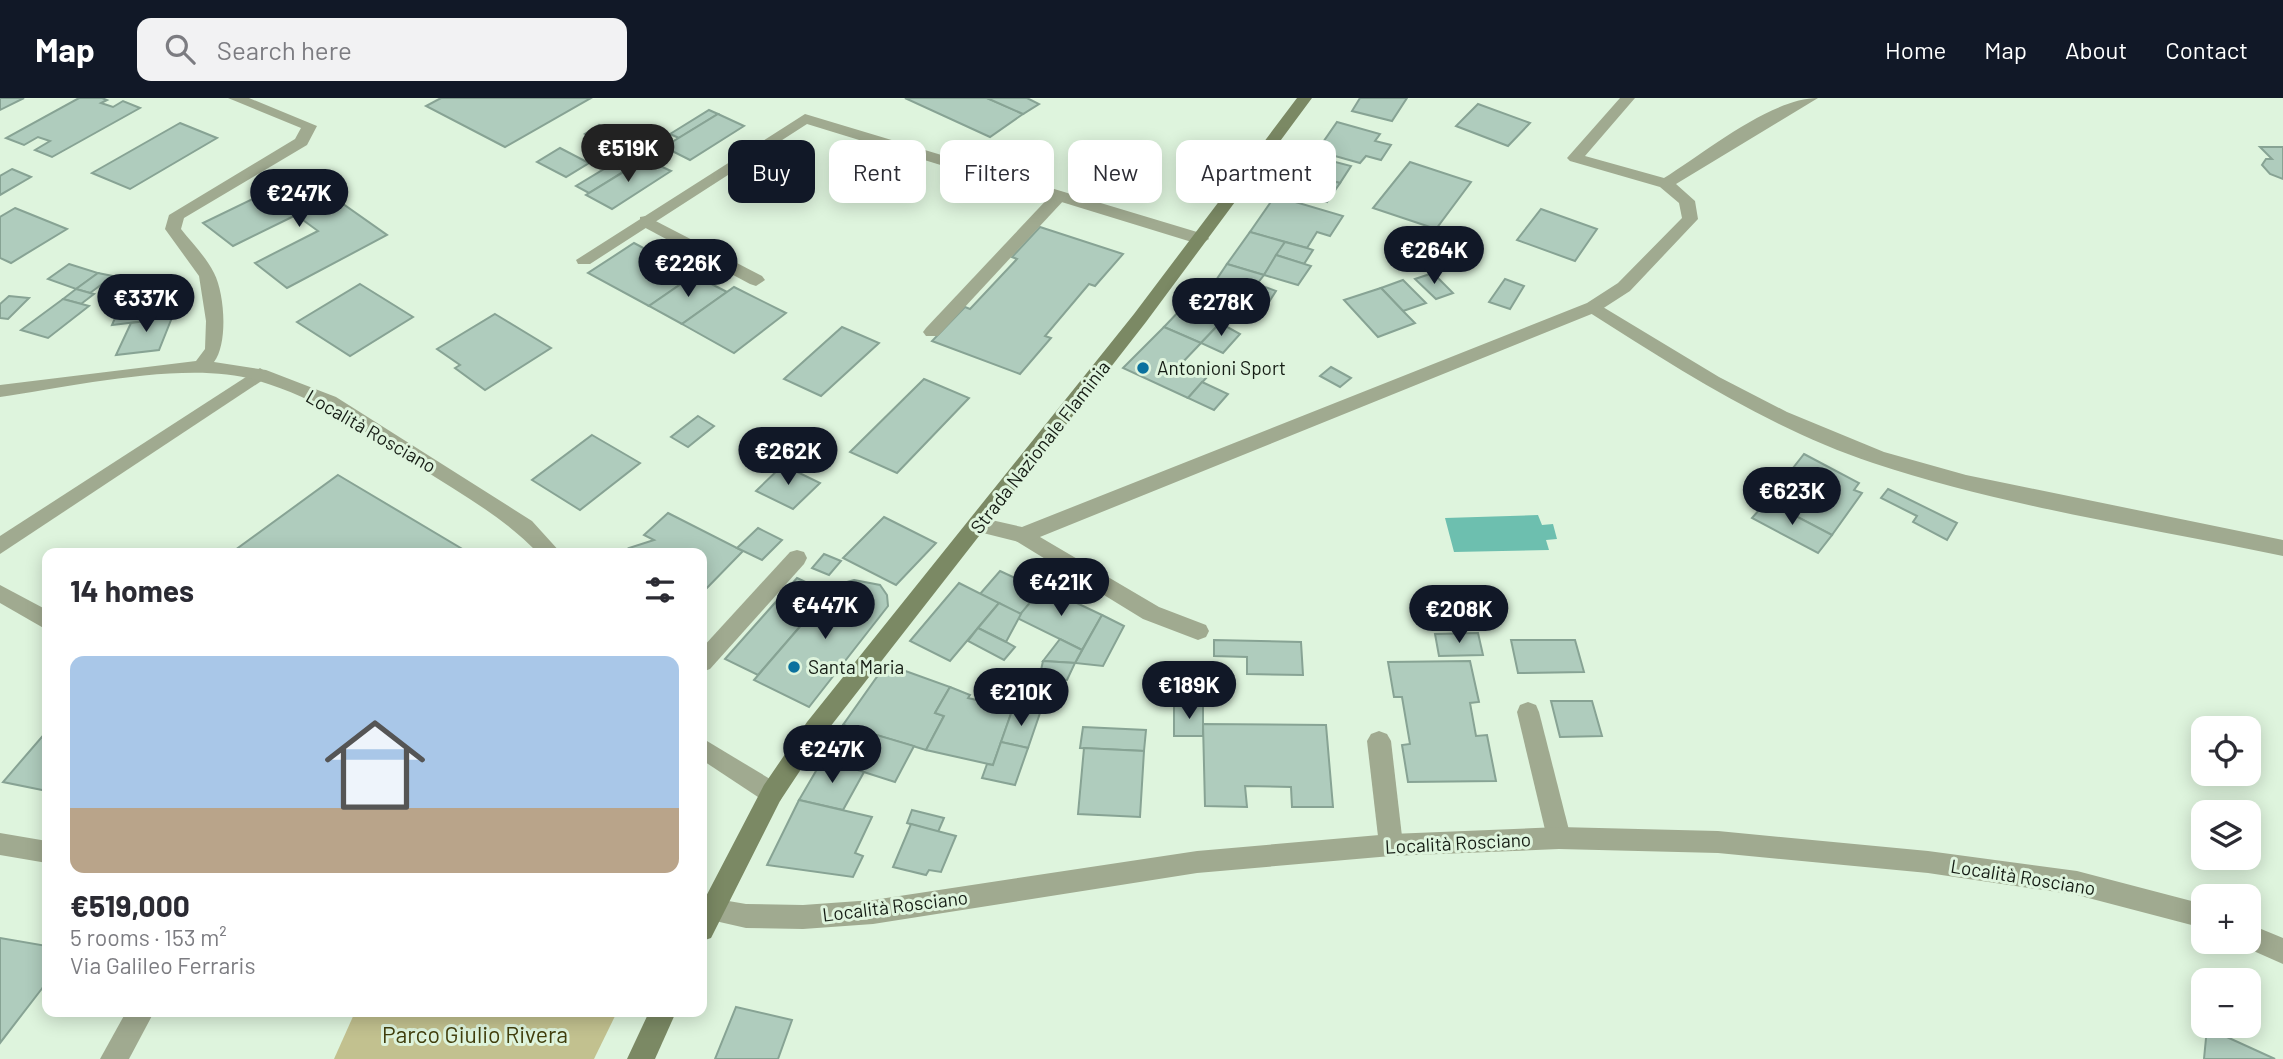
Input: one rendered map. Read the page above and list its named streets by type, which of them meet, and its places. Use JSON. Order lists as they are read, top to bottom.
{
  "streets": {
    "main road": ["Strada Nazionale Flaminia"],
    "street": ["Località Rosciano"]
  },
  "crossings": [
    ["Località Rosciano", "Strada Nazionale Flaminia"]
  ],
  "parks": ["Parco Giulio Rivera"],
  "places": ["Antonioni Sport", "Santa Maria"],
  "page": {
    "header": "Map",
    "search": "Search here",
    "nav": [
      "Home",
      "Map",
      "About",
      "Contact"
    ],
    "price": [
      "€519K",
      "€247K",
      "€264K",
      "€226K",
      "€337K",
      "€278K",
      "€262K",
      "€623K",
      "€421K",
      "€447K",
      "€208K",
      "€189K",
      "€210K",
      "€247K"
    ],
    "chip": [
      "Buy",
      "Rent",
      "Filters",
      "New",
      "Apartment"
    ],
    "heading": "14 homes",
    "list": [
      {
        "name": "€519,000",
        "note": "5 rooms · 153 m² · Via Galileo Ferraris"
      }
    ],
    "map_buttons": ["+", "−"]
  }
}
